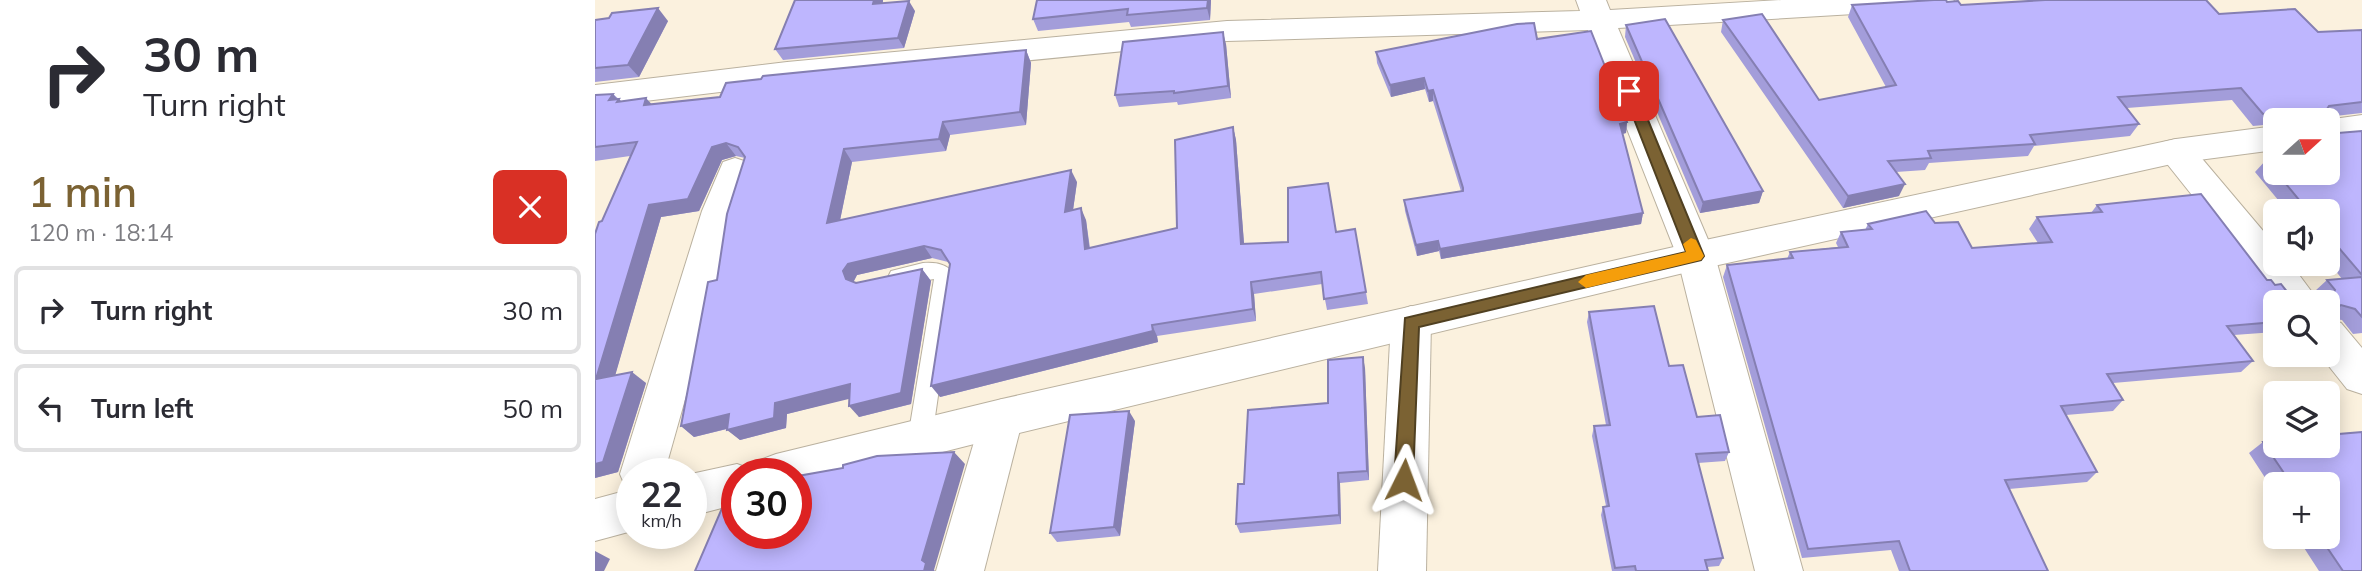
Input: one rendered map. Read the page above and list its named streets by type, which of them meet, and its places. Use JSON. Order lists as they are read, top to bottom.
{
  "north": "right",
  "page": {
    "turn": ["30 m", "Turn right"],
    "map_buttons": "+",
    "heading": ["1 min", "120 m · 18:14"],
    "list": [
      {
        "name": "Turn right",
        "value": "30 m"
      },
      {
        "name": "Turn left",
        "value": "50 m"
      }
    ],
    "speed": "22 km/h",
    "limit": "30"
  }
}
